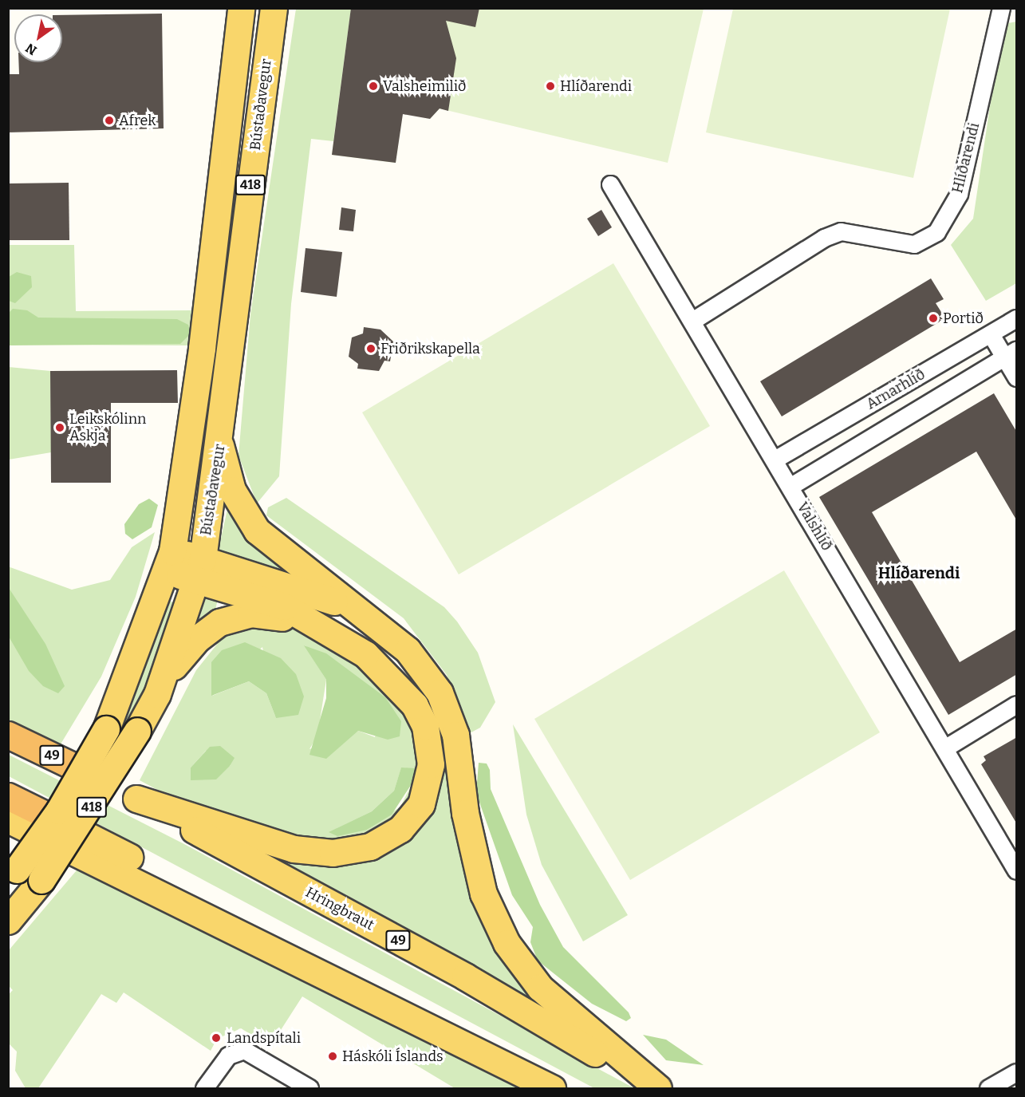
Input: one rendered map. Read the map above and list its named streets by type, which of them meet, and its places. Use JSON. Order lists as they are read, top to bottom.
{
  "streets": {
    "highway": ["49"],
    "main road": ["Bústaðavegur", "418", "Hringbraut"],
    "street": ["Hlíðarendi", "Arnarhlíð", "Valshlíð"]
  },
  "crossings": [
    ["Hlíðarendi", "Valshlíð"],
    ["Arnarhlíð", "Valshlíð"],
    ["49", "Hringbraut"]
  ],
  "districts": ["Hlíðarendi"],
  "places": [
    "Valsheimilið",
    "Hlíðarendi",
    "Afrek",
    "Portið",
    "Friðrikskapella",
    "Leikskólinn Askja",
    "Landspítali",
    "Háskóli Íslands"
  ],
  "north": "bottom left"
}
